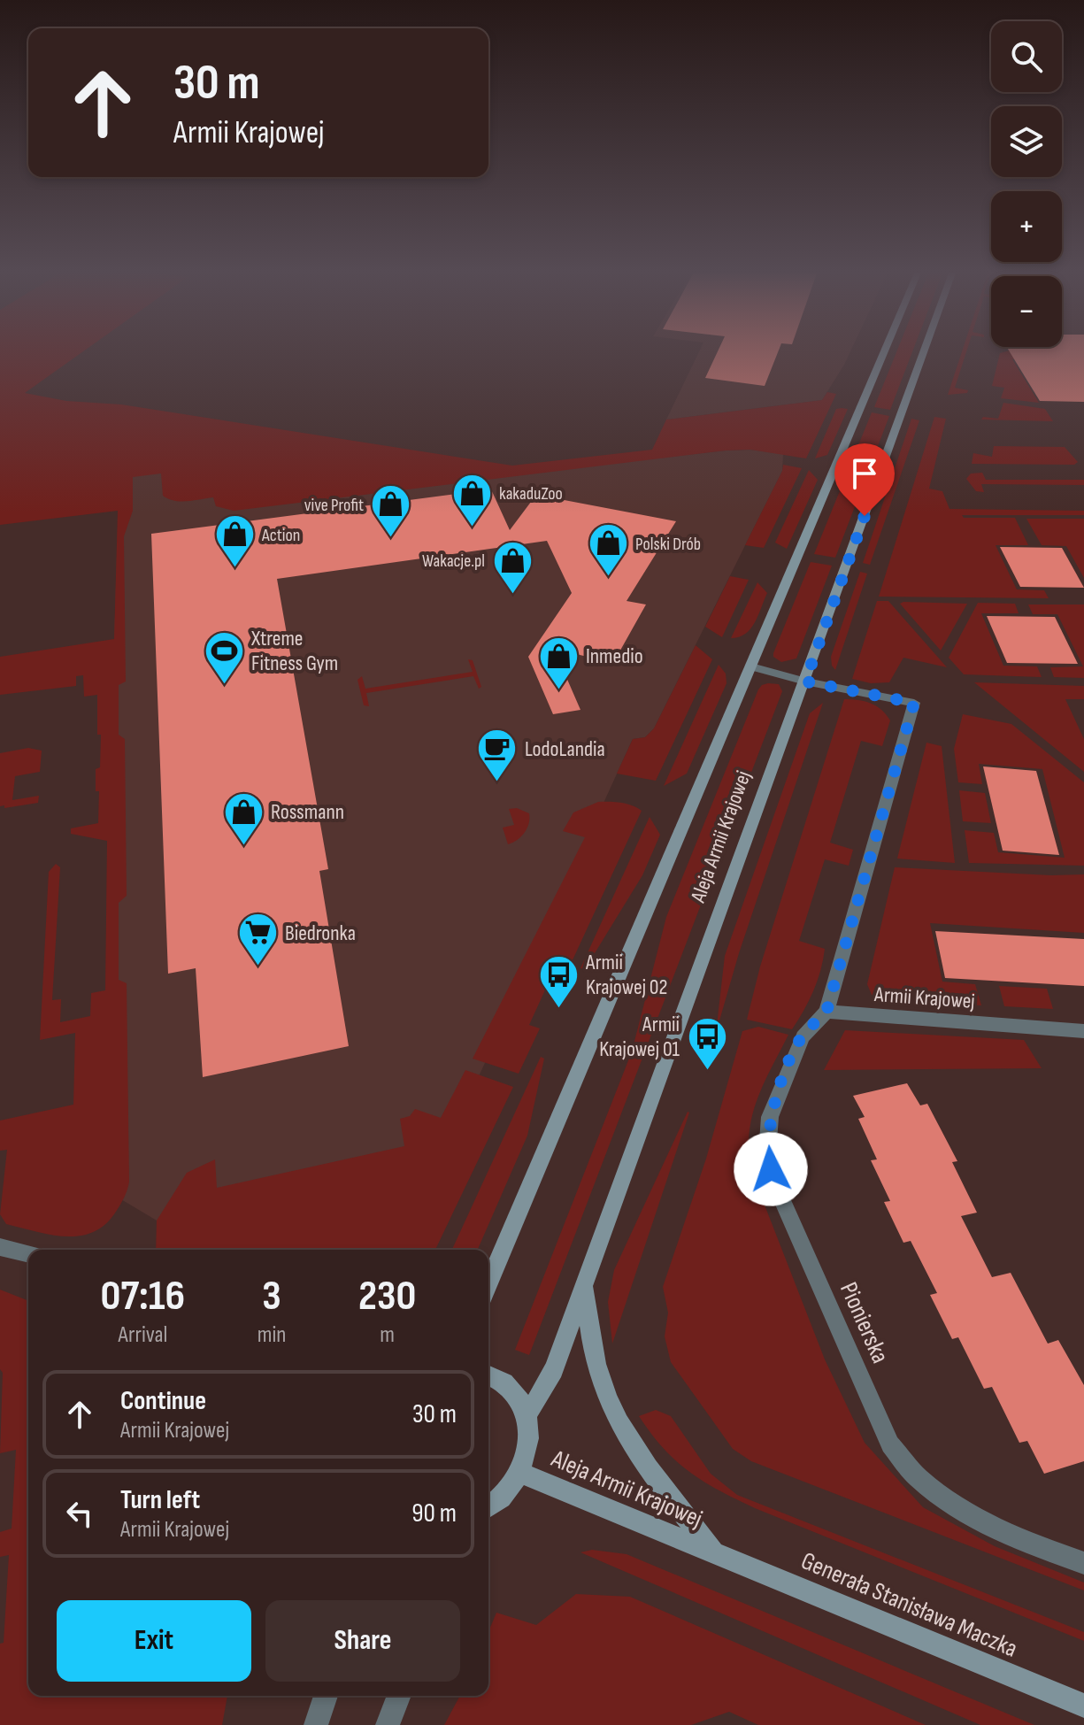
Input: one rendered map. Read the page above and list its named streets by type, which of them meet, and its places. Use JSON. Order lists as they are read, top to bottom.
{
  "streets": {
    "street": [
      "Aleja Armii Krajowej",
      "Armii Krajowej",
      "Pionierska",
      "Generała Stanisława Maczka"
    ]
  },
  "crossings": [
    ["Aleja Armii Krajowej", "Generała Stanisława Maczka"],
    ["Armii Krajowej", "Pionierska"]
  ],
  "places": {
    "shop": [
      "kakaduZoo",
      "vive Profit",
      "Action",
      "Polski Drób",
      "Wakacje.pl",
      "Inmedio",
      "Rossmann"
    ],
    "sports": ["Xtreme Fitness Gym"],
    "cafe": ["LodoLandia"],
    "supermarket": ["Biedronka"],
    "bus stop": ["Armii Krajowej 02", "Armii Krajowej 01"]
  },
  "page": {
    "map_buttons": ["+", "−"],
    "turn": ["30 m", "Armii Krajowej"],
    "eta": [
      "07:16",
      "Arrival",
      "3",
      "min",
      "230",
      "m"
    ],
    "list": [
      {
        "name": "Continue",
        "note": "Armii Krajowej",
        "value": "30 m"
      },
      {
        "name": "Turn left",
        "note": "Armii Krajowej",
        "value": "90 m"
      }
    ],
    "buttons": ["Exit", "Share"]
  }
}
